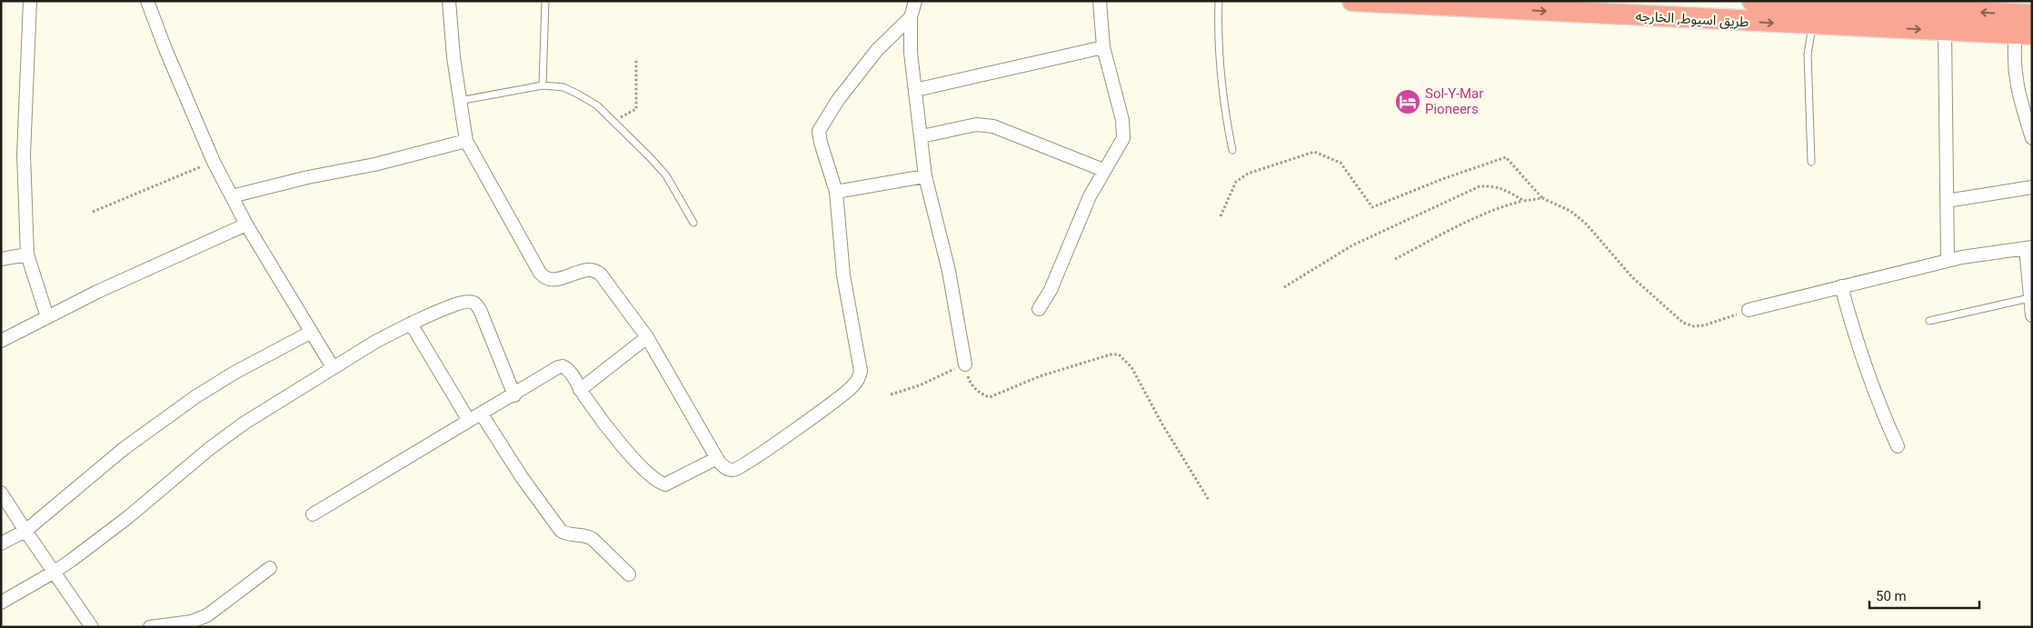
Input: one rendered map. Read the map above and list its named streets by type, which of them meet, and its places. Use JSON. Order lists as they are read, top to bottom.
{
  "streets": {
    "highway": ["طريق اسيوط, الخارجه"]
  },
  "places": {
    "hotel": ["Sol-Y-Mar Pioneers"]
  },
  "scale_bar": "50 m"
}
